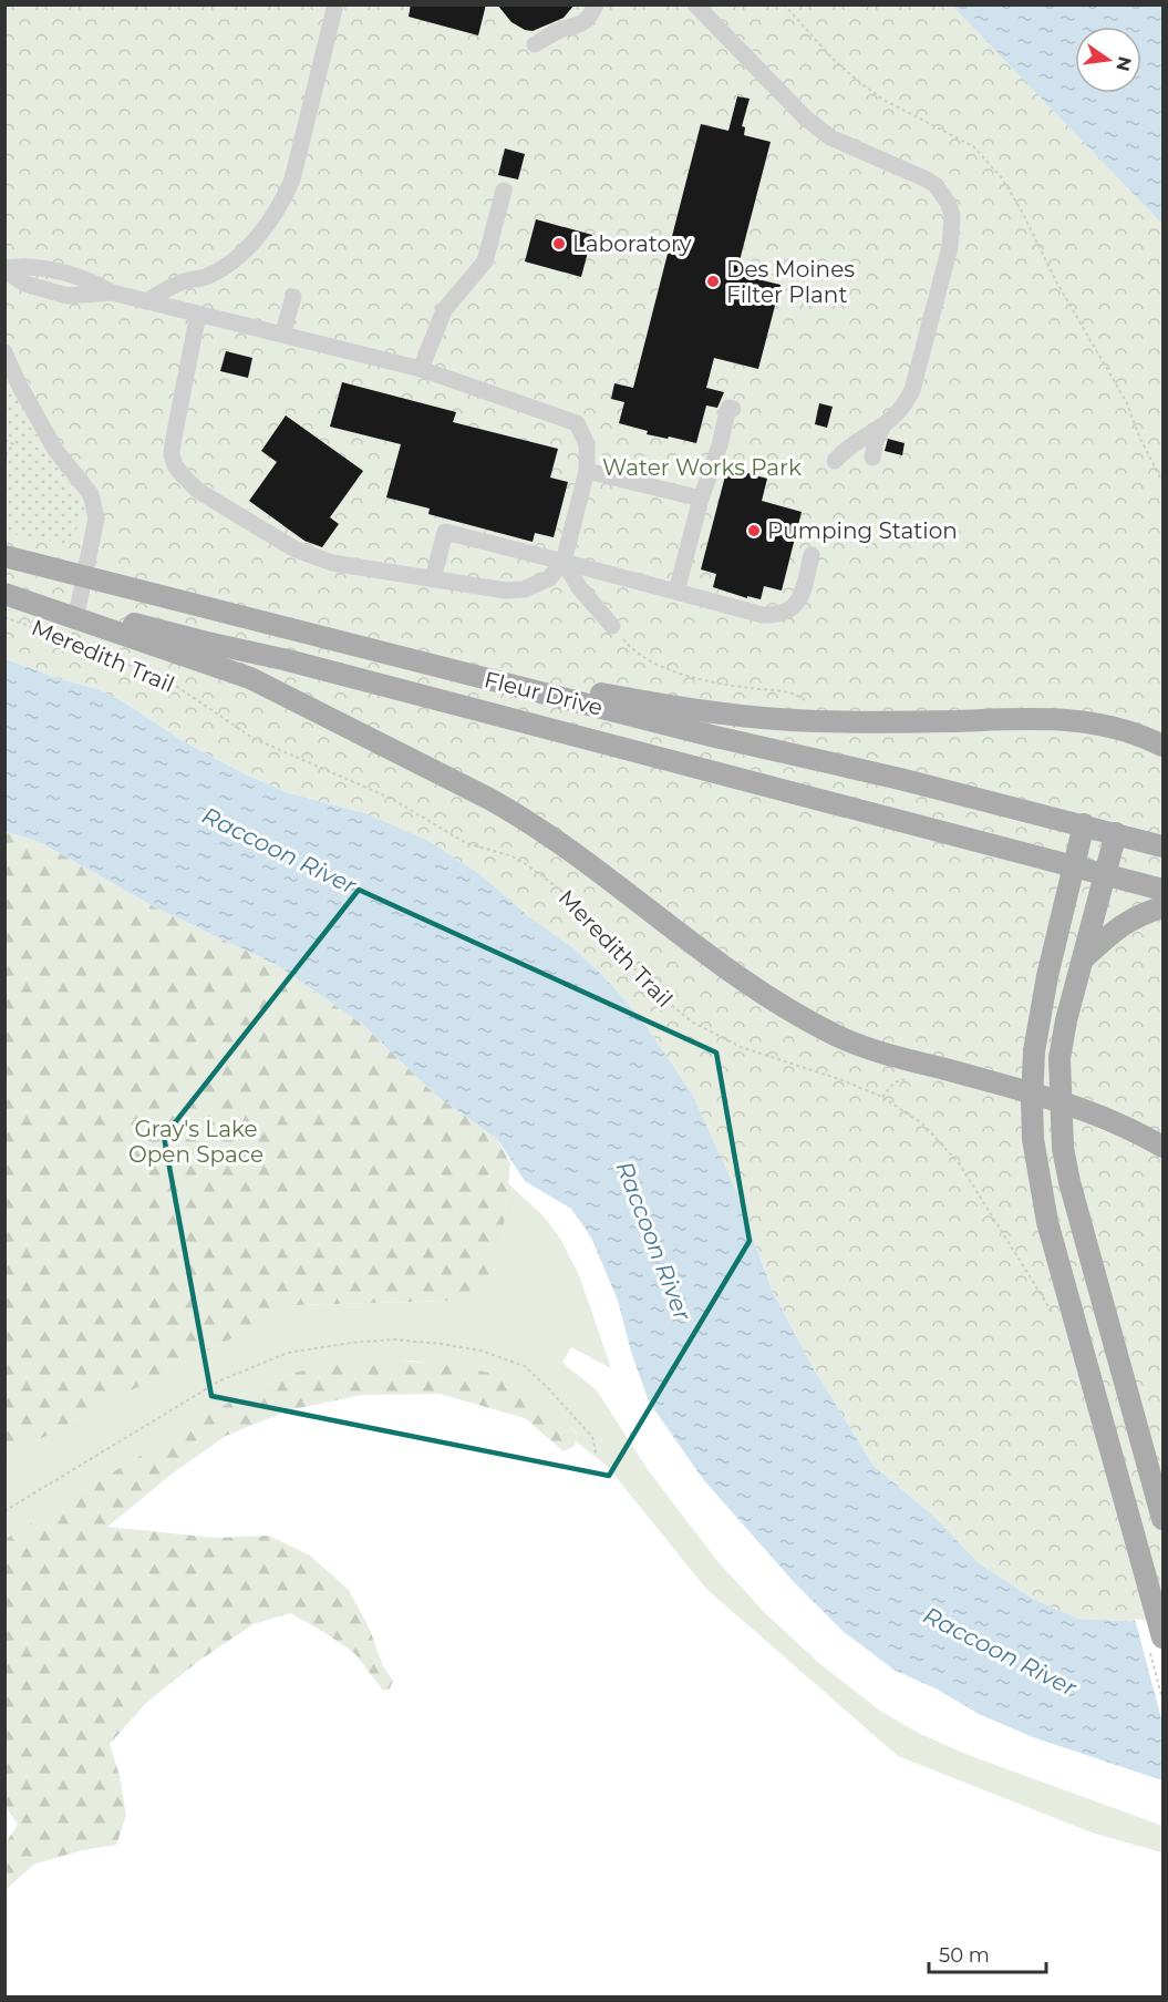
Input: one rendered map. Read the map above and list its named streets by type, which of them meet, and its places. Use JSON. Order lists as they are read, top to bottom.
{
  "streets": {
    "main road": ["Fleur Drive"],
    "path": ["Meredith Trail"]
  },
  "water": ["Raccoon River"],
  "parks": ["Water Works Park", "Gray's Lake Open Space"],
  "places": ["Laboratory", "Des Moines Filter Plant", "Pumping Station"],
  "scale_bar": "50 m",
  "north": "right"
}
